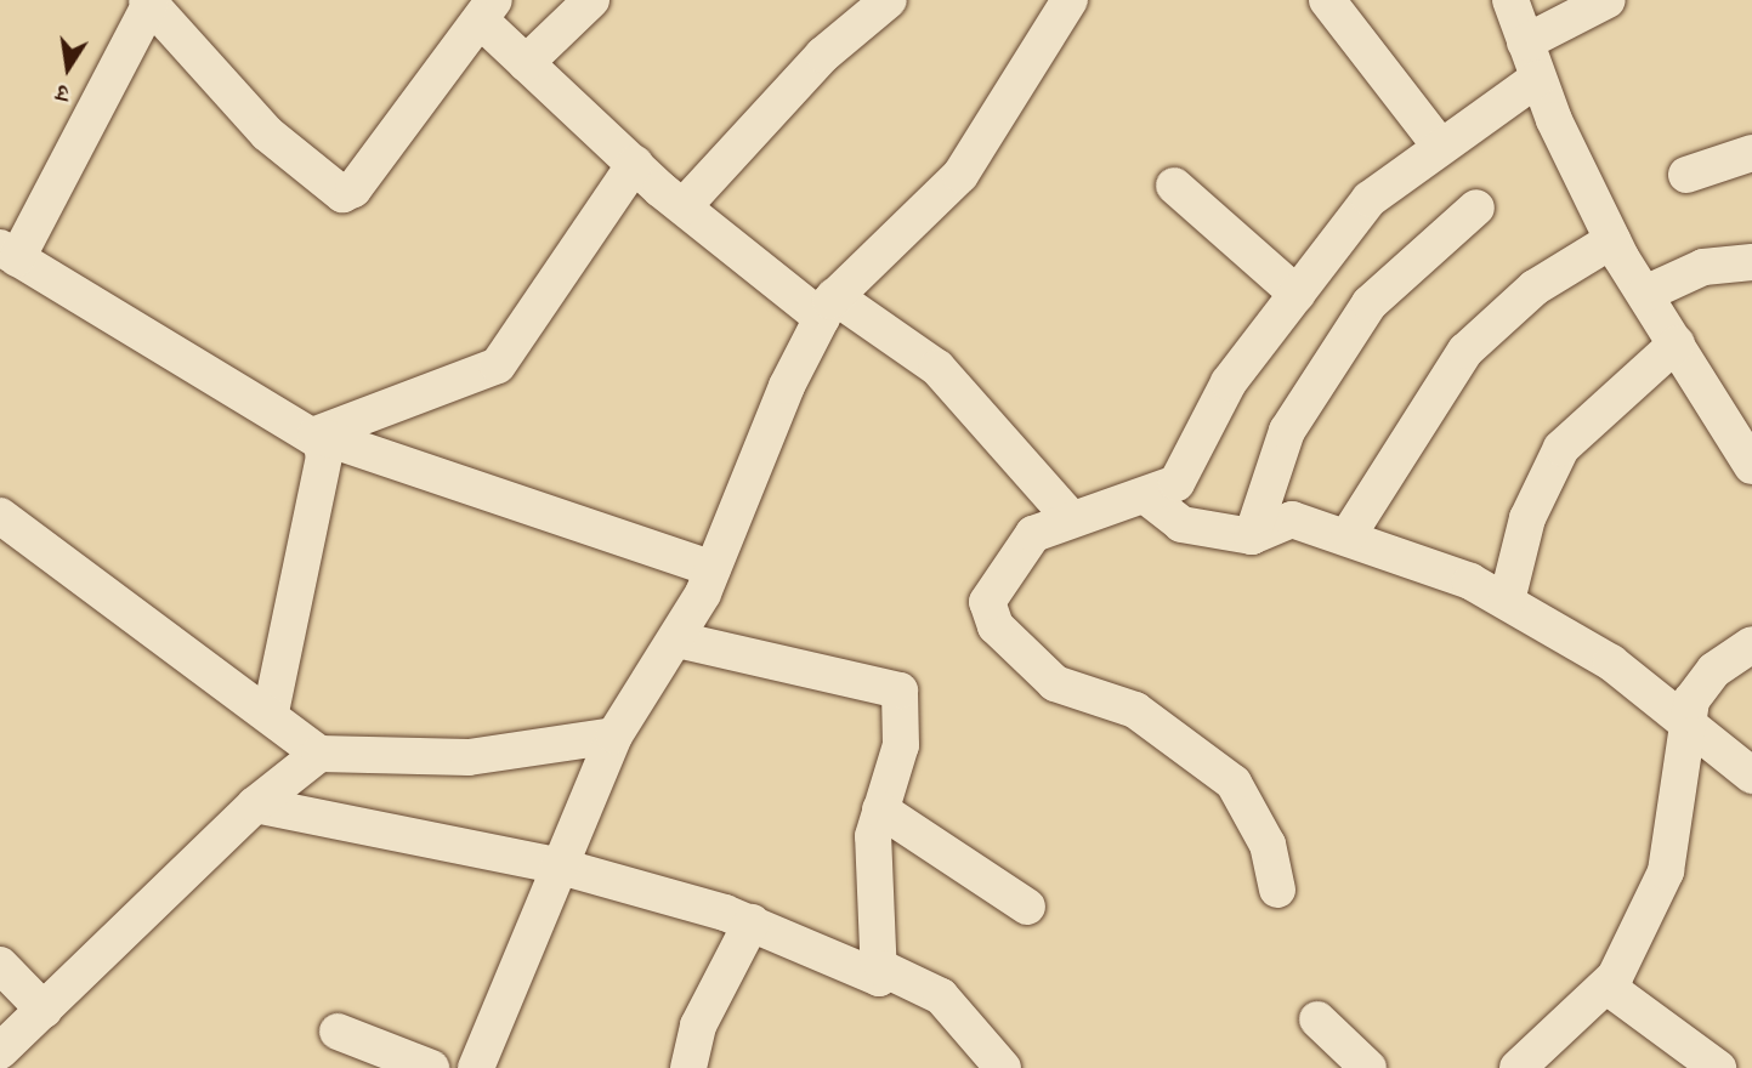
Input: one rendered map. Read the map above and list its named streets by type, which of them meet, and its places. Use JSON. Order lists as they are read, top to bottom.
{
  "north": "bottom"
}
